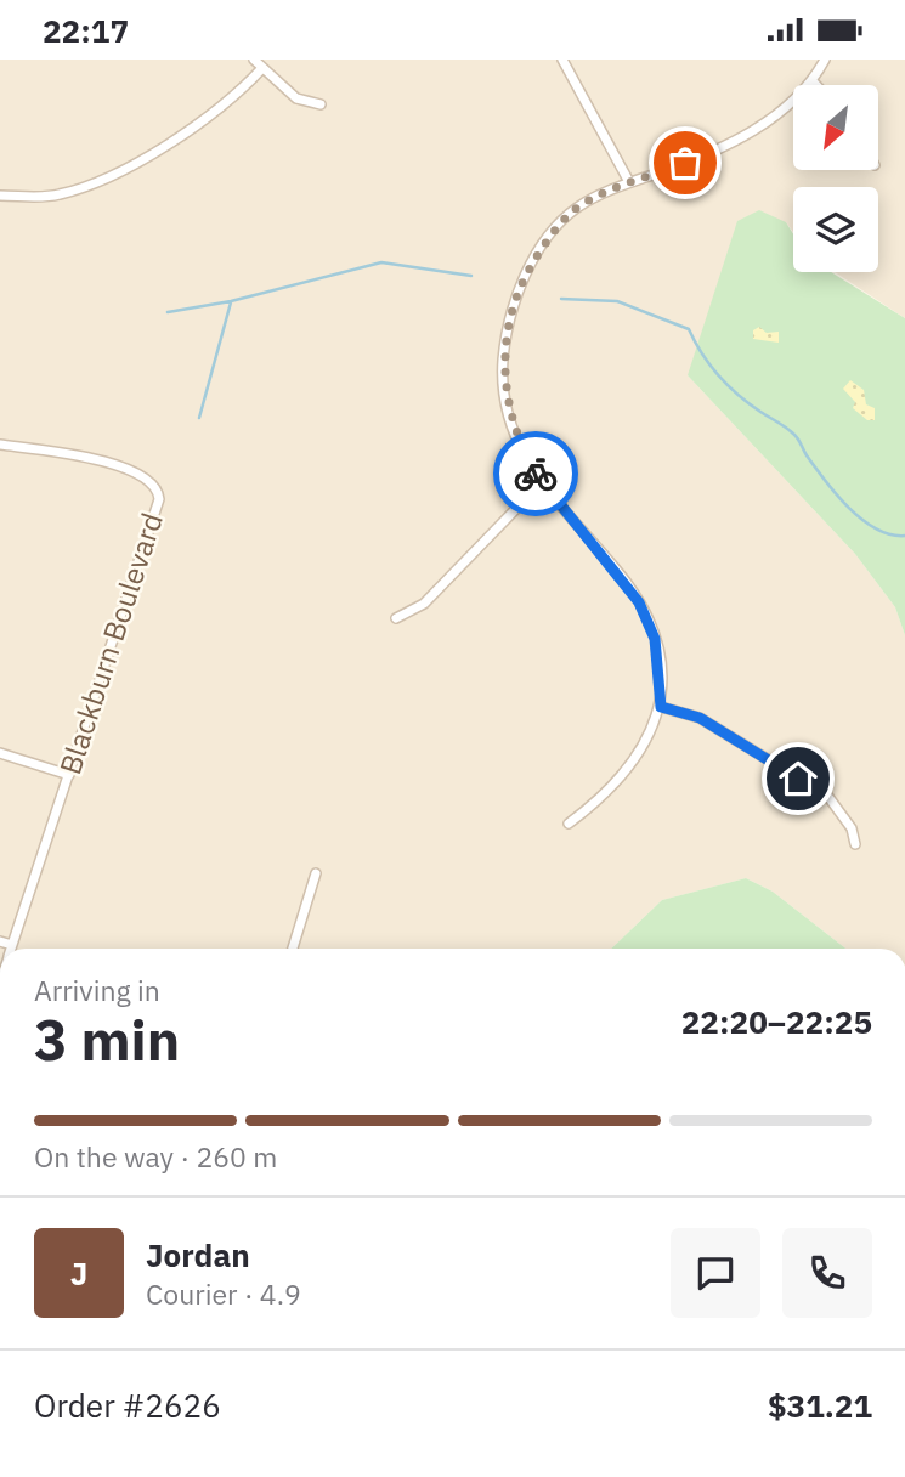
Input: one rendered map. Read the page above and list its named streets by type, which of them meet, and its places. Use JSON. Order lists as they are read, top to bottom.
{
  "streets": {
    "street": ["Blackburn Boulevard"]
  },
  "north": "bottom left",
  "page": {
    "status": "22:17",
    "heading": ["3 min", "Arriving in", "22:20–22:25"],
    "panel": [
      "Jordan",
      "Courier · 4.9",
      "Order #2626",
      "$31.21"
    ],
    "bar": "On the way · 260 m",
    "round": "J"
  }
}
